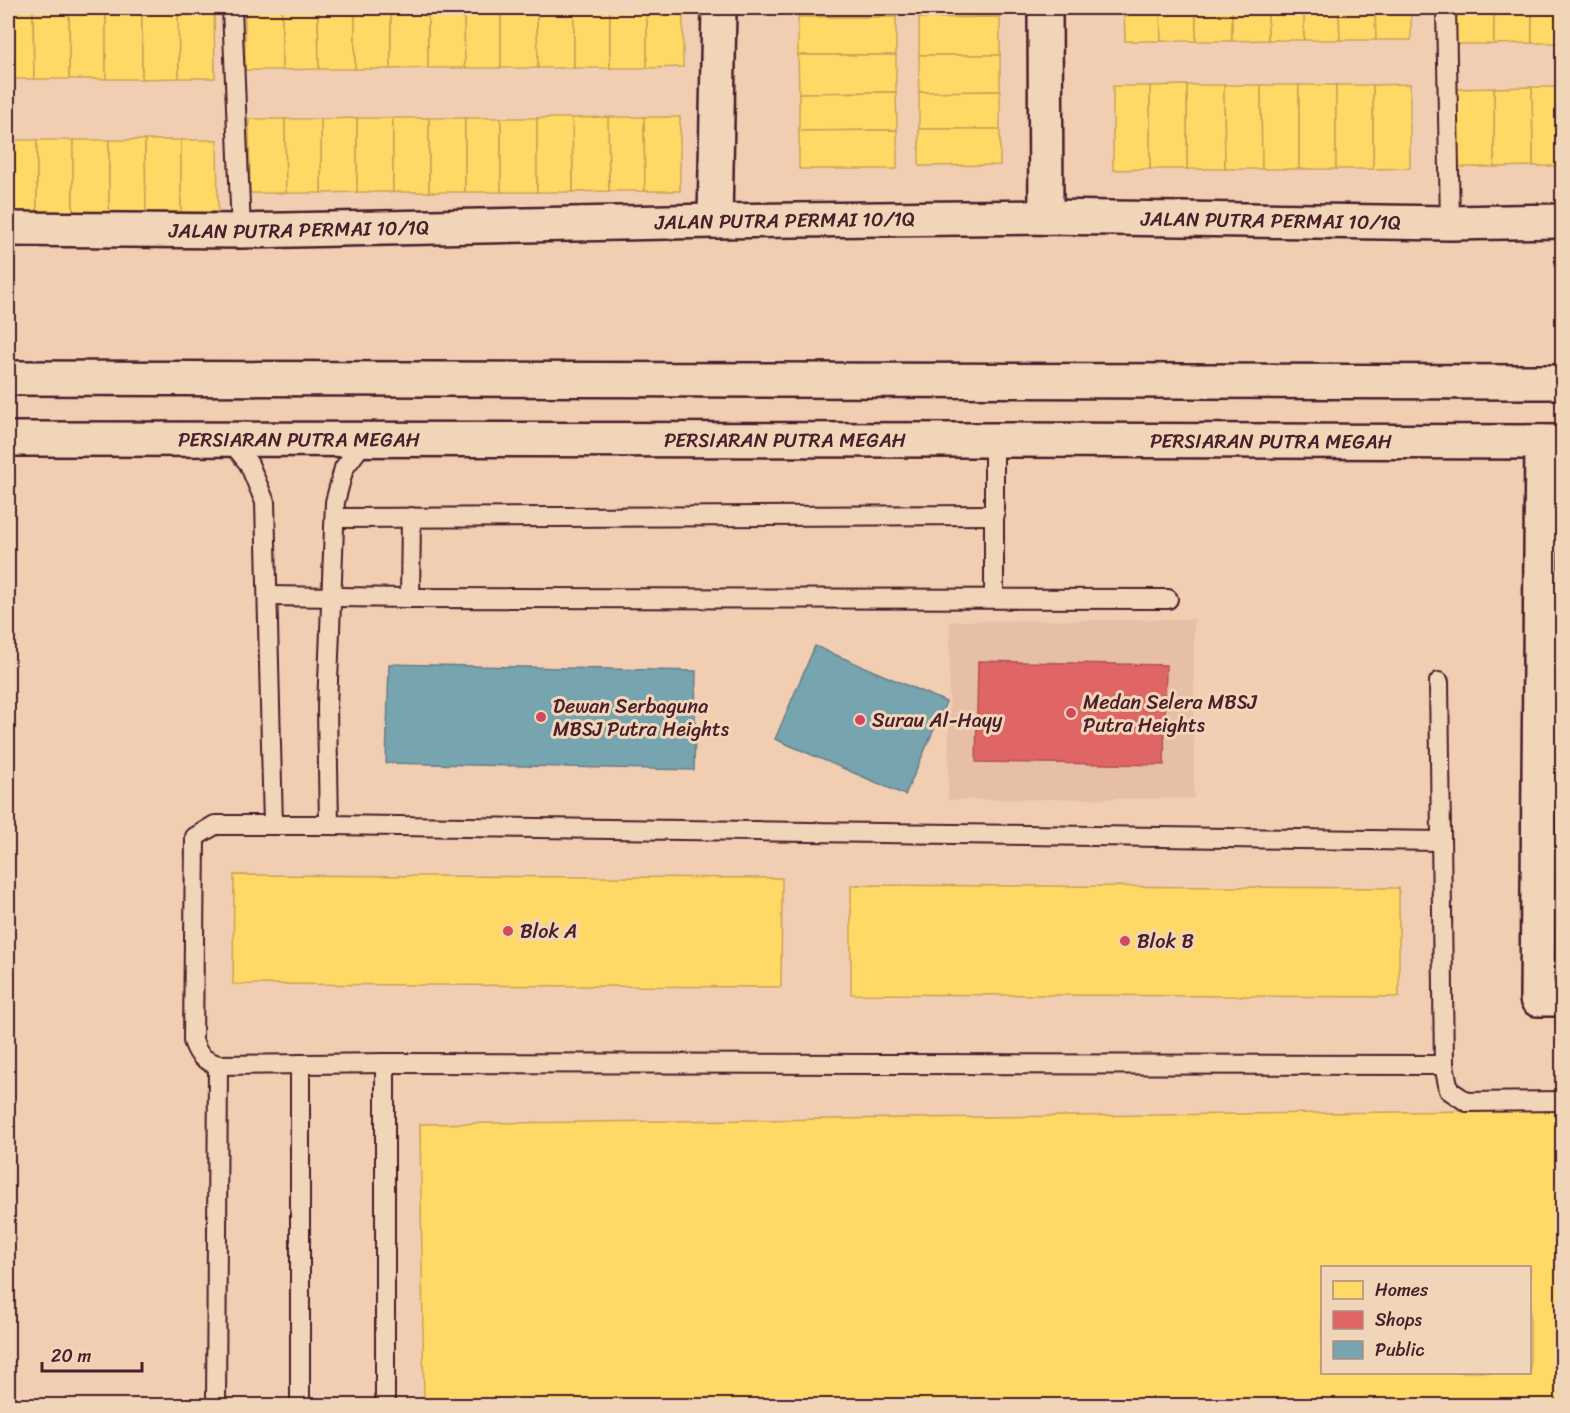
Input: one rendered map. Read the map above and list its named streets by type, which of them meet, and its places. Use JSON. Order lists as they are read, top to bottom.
{
  "streets": {
    "street": ["JALAN PUTRA PERMAI 10/1Q", "PERSIARAN PUTRA MEGAH"]
  },
  "places": [
    "Medan Selera MBSJ Putra Heights",
    "Dewan Serbaguna MBSJ Putra Heights",
    "Surau Al-Hayy",
    "Blok A",
    "Blok B"
  ],
  "legend": ["Homes", "Shops", "Public"],
  "scale_bar": "20 m"
}
